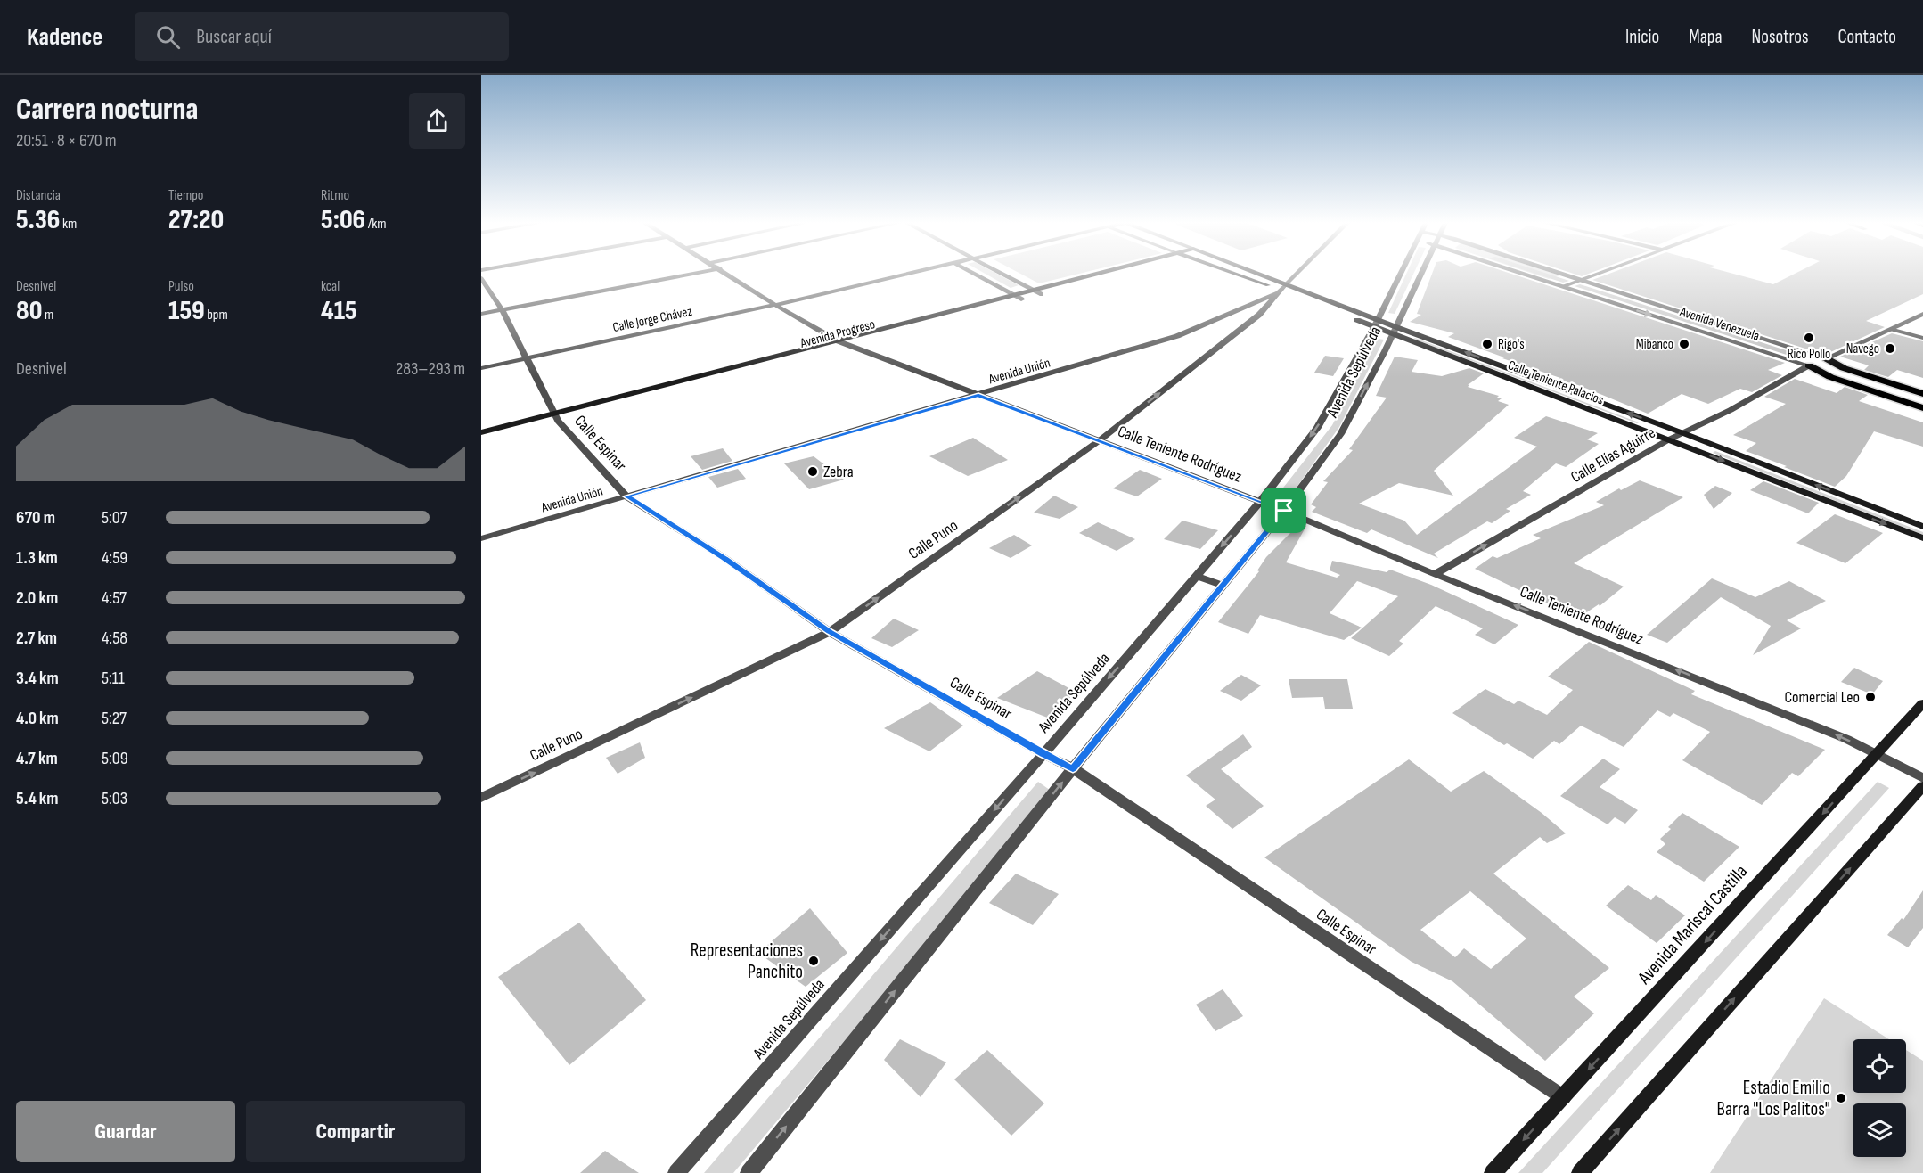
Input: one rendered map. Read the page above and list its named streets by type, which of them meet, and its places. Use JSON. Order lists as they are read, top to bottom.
{
  "streets": {
    "main road": [
      "Avenida Venezuela",
      "Avenida Progreso",
      "Calle Teniente Palacios",
      "Avenida Mariscal Castilla"
    ],
    "street": [
      "Calle Jorge Chávez",
      "Avenida Unión",
      "Avenida Sepúlveda",
      "Calle Espinar",
      "Calle Teniente Rodríguez",
      "Calle Elías Aguirre",
      "Calle Puno"
    ]
  },
  "crossings": [
    ["Calle Jorge Chávez", "Calle Espinar"],
    ["Calle Jorge Chávez", "Calle Teniente Rodríguez"],
    ["Avenida Venezuela", "Calle Elías Aguirre"],
    ["Avenida Progreso", "Calle Espinar"],
    ["Avenida Progreso", "Calle Teniente Rodríguez"],
    ["Avenida Unión", "Calle Teniente Palacios"],
    ["Avenida Unión", "Calle Espinar"],
    ["Avenida Unión", "Calle Teniente Rodríguez"],
    ["Avenida Unión", "Calle Puno"],
    ["Avenida Sepúlveda", "Calle Teniente Palacios"],
    ["Avenida Sepúlveda", "Calle Espinar"],
    ["Avenida Sepúlveda", "Calle Teniente Rodríguez"],
    ["Calle Teniente Palacios", "Calle Elías Aguirre"],
    ["Calle Teniente Palacios", "Calle Puno"],
    ["Calle Espinar", "Calle Puno"],
    ["Calle Espinar", "Avenida Mariscal Castilla"],
    ["Calle Teniente Rodríguez", "Calle Elías Aguirre"],
    ["Calle Teniente Rodríguez", "Calle Puno"],
    ["Calle Teniente Rodríguez", "Avenida Mariscal Castilla"]
  ],
  "one_way": ["Calle Teniente Rodríguez", "Calle Elías Aguirre", "Calle Puno"],
  "places": [
    "Rico Pollo",
    "Rigo's",
    "Mibanco",
    "Navego",
    "Zebra",
    "Comercial Leo",
    "Representaciones Panchito",
    "Estadio Emilio Barra \"Los Palitos\""
  ],
  "page": {
    "header": "Kadence",
    "search": "Buscar aquí",
    "nav": [
      "Inicio",
      "Mapa",
      "Nosotros",
      "Contacto"
    ],
    "heading": ["Carrera nocturna", "20:51 · 8 × 670 m"],
    "stats": [
      ["Distancia", "5.36 km"],
      ["Tiempo", "27:20"],
      ["Ritmo", "5:06 /km"],
      ["Desnivel", "80 m"],
      ["Pulso", "159 bpm"],
      ["kcal", "415"]
    ],
    "chart": ["Desnivel", "283–293 m"],
    "list": [
      {
        "name": "670 m",
        "note": "5:07"
      },
      {
        "name": "1.3 km",
        "note": "4:59"
      },
      {
        "name": "2.0 km",
        "note": "4:57"
      },
      {
        "name": "2.7 km",
        "note": "4:58"
      },
      {
        "name": "3.4 km",
        "note": "5:11"
      },
      {
        "name": "4.0 km",
        "note": "5:27"
      },
      {
        "name": "4.7 km",
        "note": "5:09"
      },
      {
        "name": "5.4 km",
        "note": "5:03"
      }
    ],
    "buttons": ["Guardar", "Compartir"]
  }
}
